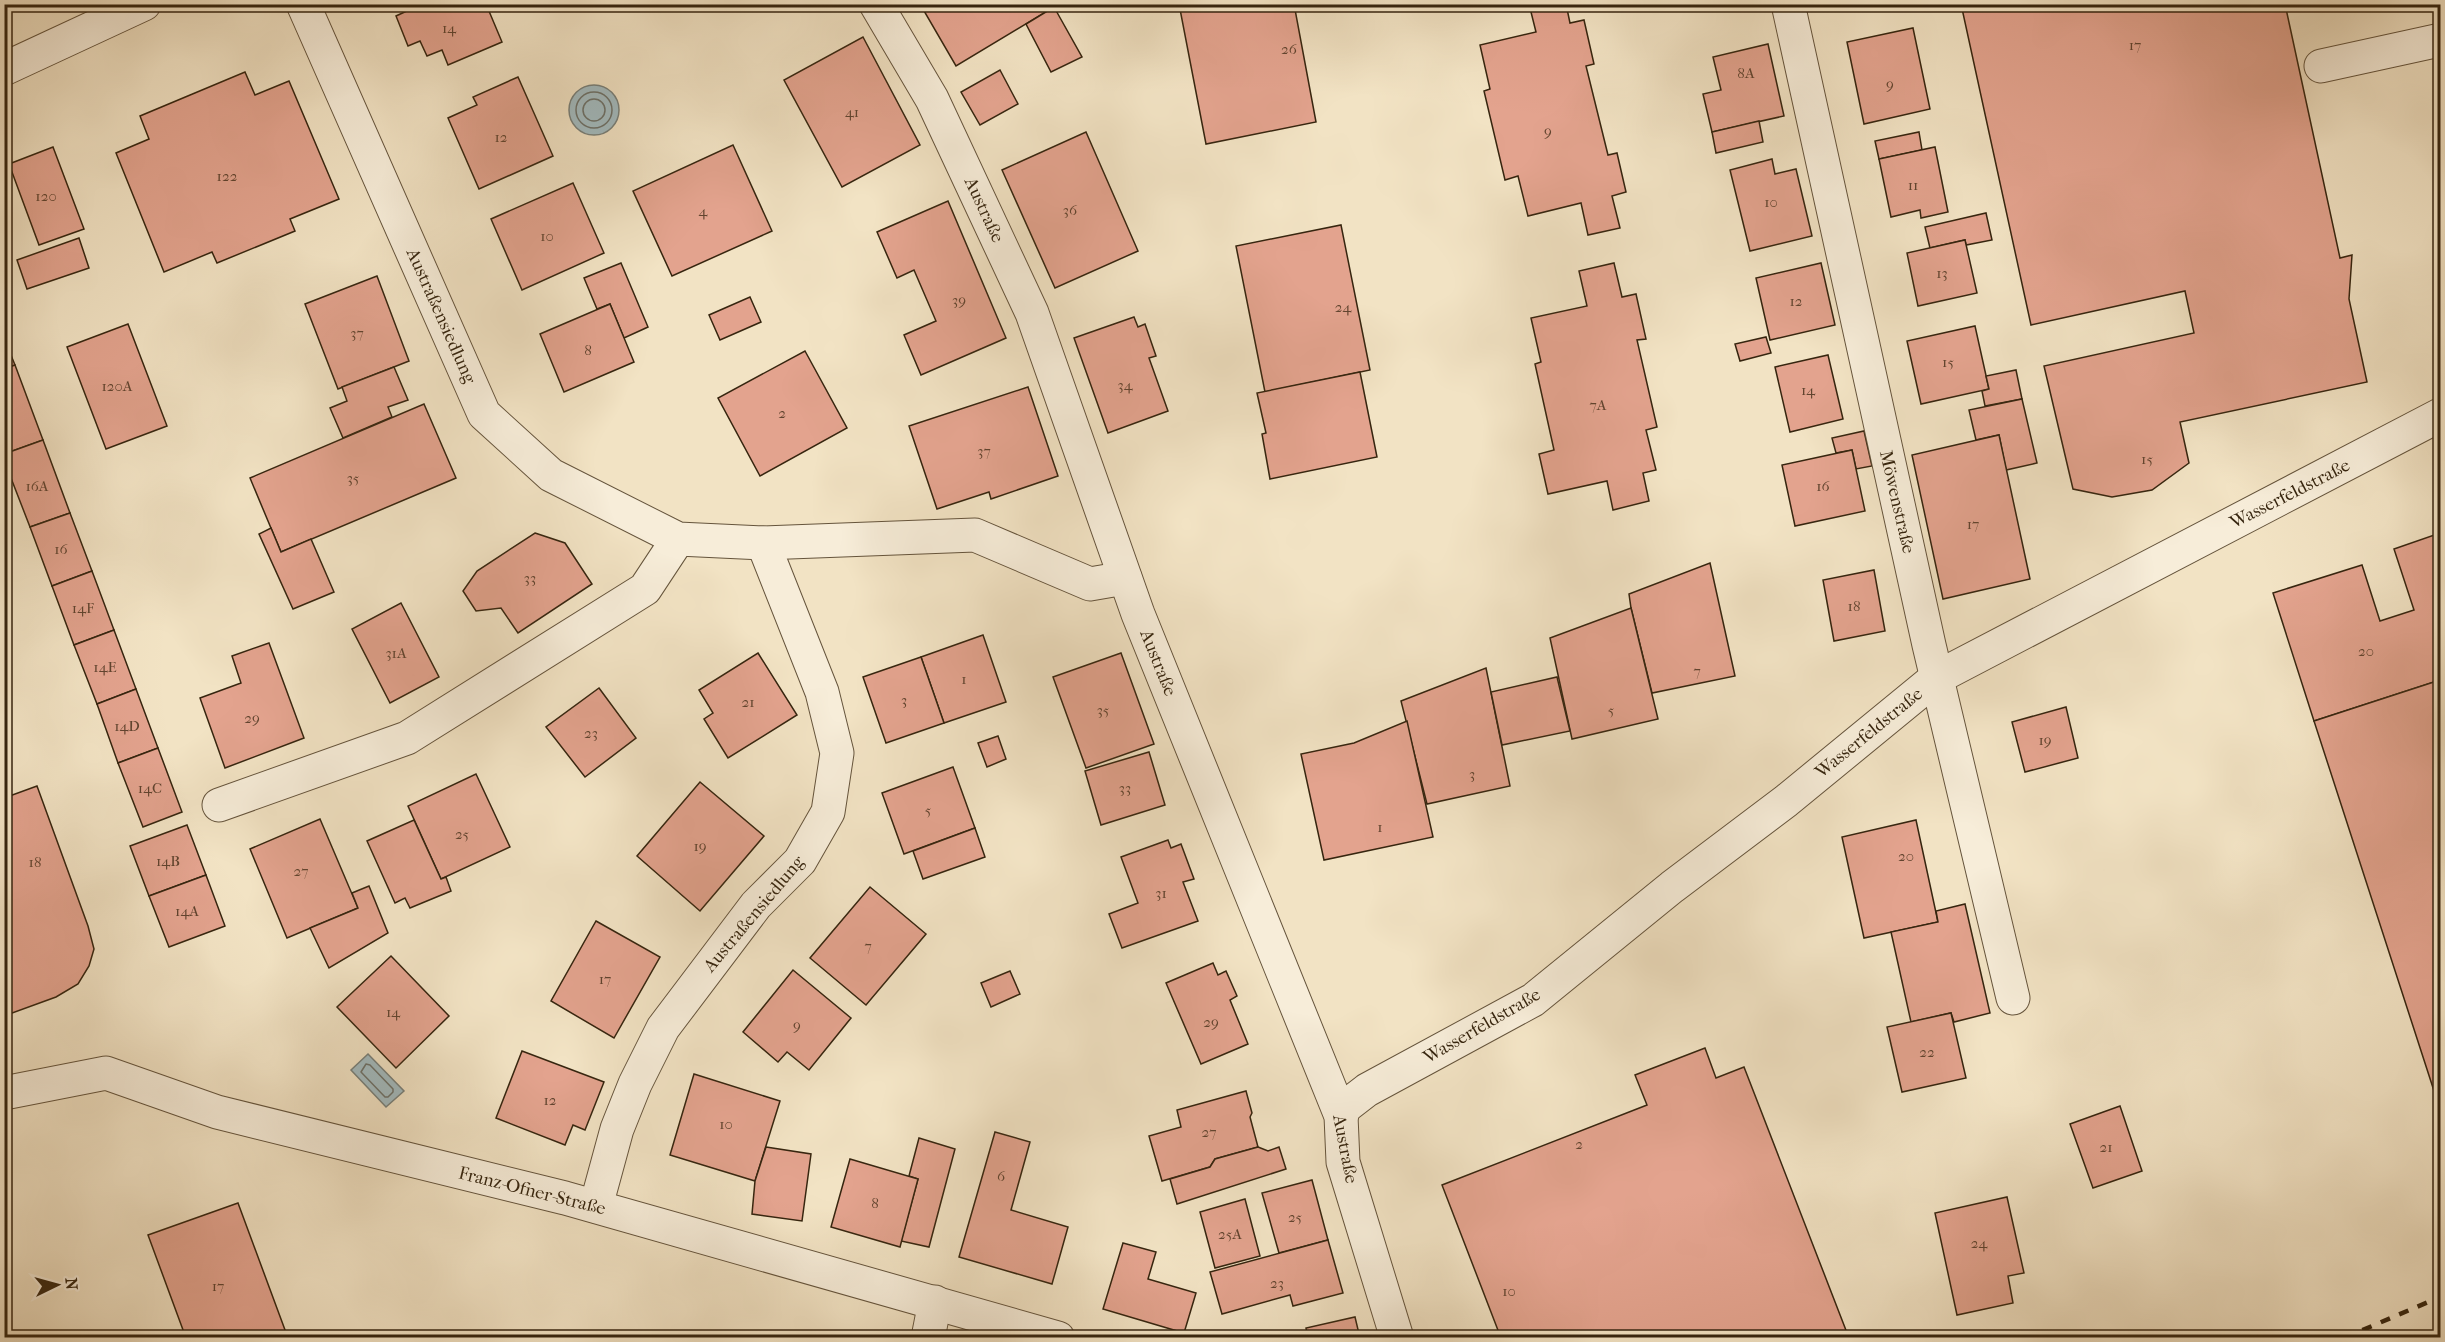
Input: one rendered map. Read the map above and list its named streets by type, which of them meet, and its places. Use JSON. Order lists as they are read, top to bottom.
{
  "streets": {
    "street": [
      "Austraße",
      "Austraßensiedlung",
      "Wasserfeldstraße",
      "Möwenstraße",
      "Franz-Ofner-Straße"
    ]
  },
  "crossings": [
    ["Austraße", "Austraßensiedlung"],
    ["Austraße", "Wasserfeldstraße"],
    ["Austraßensiedlung", "Franz-Ofner-Straße"],
    ["Wasserfeldstraße", "Möwenstraße"]
  ],
  "house_numbers": [
    "14",
    "17",
    "26",
    "8A",
    "9",
    "41",
    "9",
    "12",
    "122",
    "11",
    "120",
    "10",
    "36",
    "4",
    "10",
    "13",
    "39",
    "12",
    "24",
    "37",
    "8",
    "15",
    "34",
    "120A",
    "14",
    "7A",
    "2",
    "37",
    "15",
    "35",
    "16A",
    "16",
    "17",
    "16",
    "33",
    "18",
    "14F",
    "20",
    "31A",
    "14E",
    "7",
    "1",
    "3",
    "21",
    "35",
    "5",
    "29",
    "14D",
    "23",
    "19",
    "3",
    "14C",
    "33",
    "5",
    "1",
    "25",
    "19",
    "20",
    "14B",
    "18",
    "27",
    "31",
    "14A",
    "7",
    "17",
    "14",
    "29",
    "9",
    "22",
    "12",
    "10",
    "27",
    "2",
    "21",
    "6",
    "8",
    "25",
    "25A",
    "24",
    "23",
    "17",
    "10"
  ],
  "north": "right"
}
